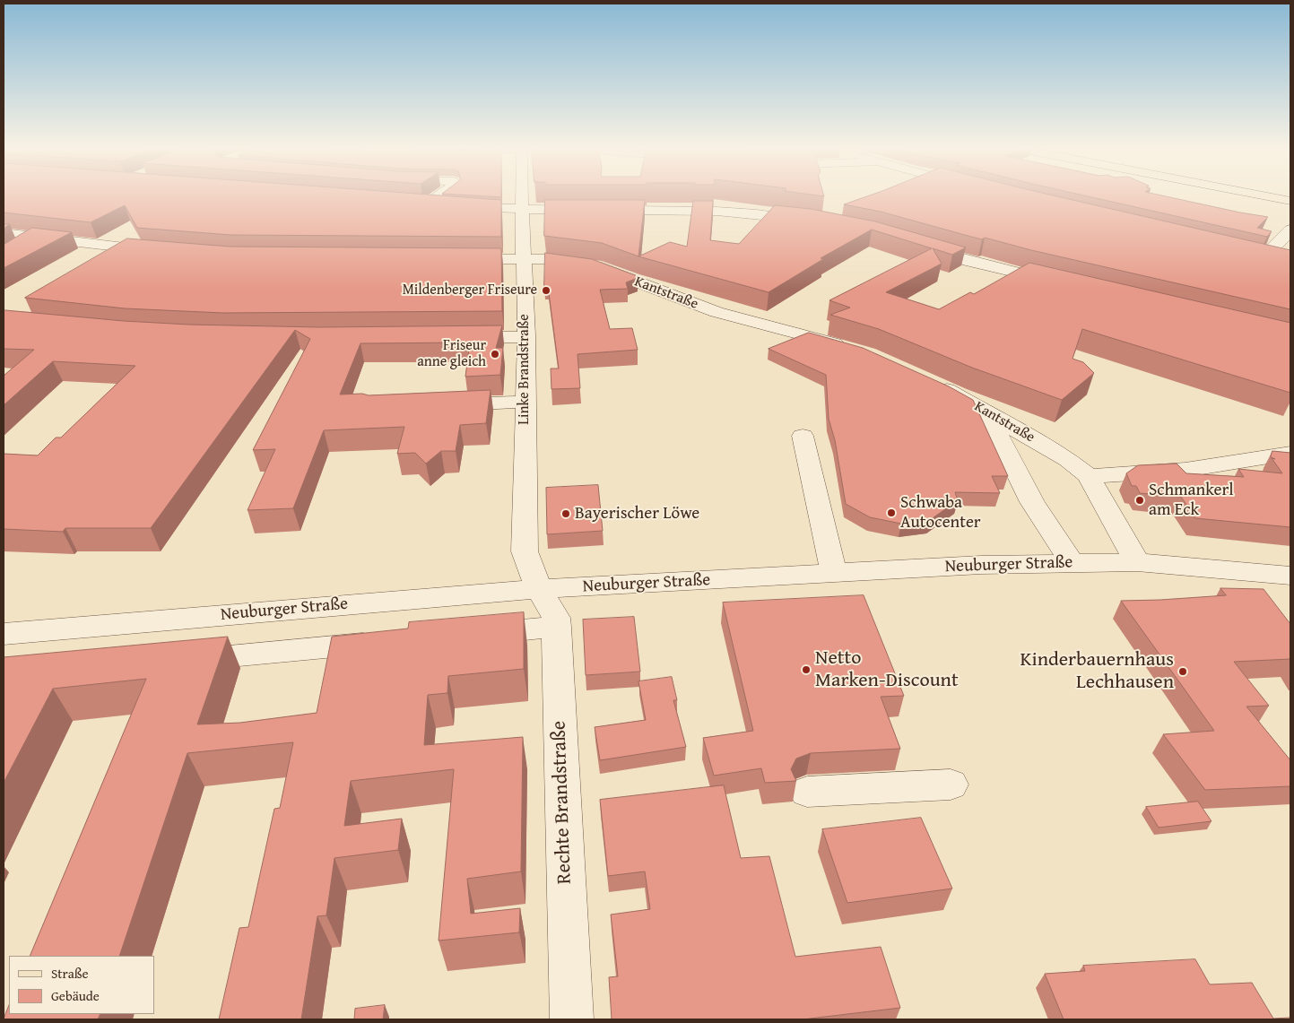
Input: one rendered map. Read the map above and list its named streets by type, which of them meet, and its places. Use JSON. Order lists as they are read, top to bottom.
{
  "streets": {
    "street": [
      "Kantstraße",
      "Linke Brandstraße",
      "Neuburger Straße",
      "Rechte Brandstraße"
    ]
  },
  "crossings": [
    ["Kantstraße", "Linke Brandstraße"],
    ["Kantstraße", "Neuburger Straße"],
    ["Linke Brandstraße", "Neuburger Straße"],
    ["Linke Brandstraße", "Rechte Brandstraße"],
    ["Neuburger Straße", "Rechte Brandstraße"]
  ],
  "places": [
    "Mildenberger Friseure",
    "Friseur anne gleich",
    "Schmankerl am Eck",
    "Schwaba Autocenter",
    "Bayerischer Löwe",
    "Netto Marken-Discount",
    "Kinderbauernhaus Lechhausen"
  ],
  "legend": ["Straße", "Gebäude"]
}
